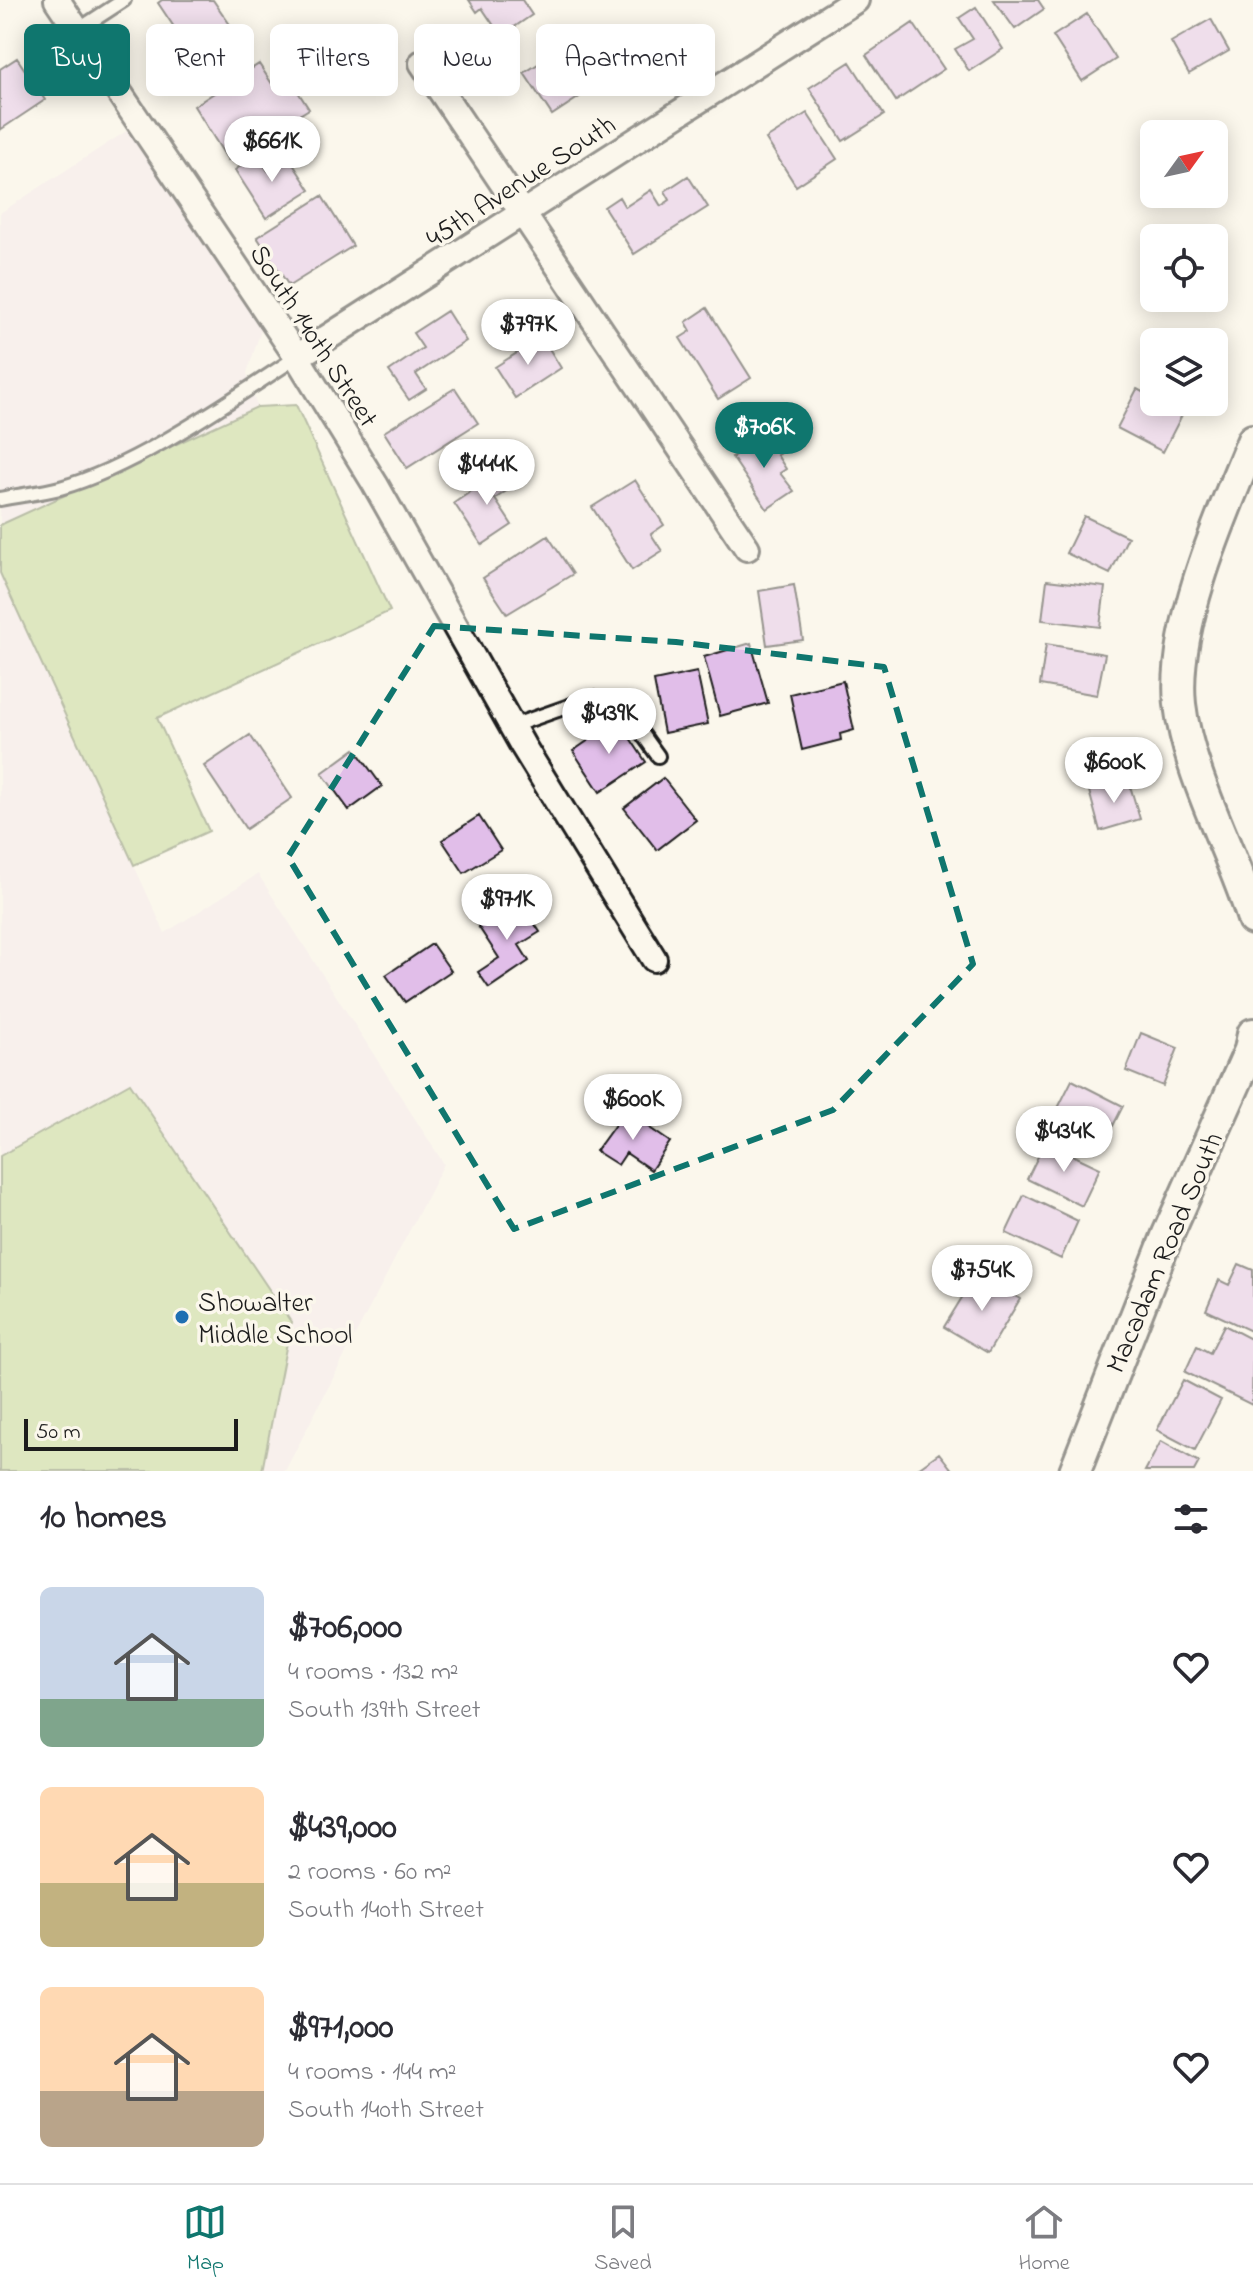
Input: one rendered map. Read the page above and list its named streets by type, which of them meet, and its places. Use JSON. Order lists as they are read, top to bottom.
{
  "streets": {
    "street": ["45th Avenue South", "South 140th Street", "Macadam Road South"]
  },
  "crossings": [
    ["45th Avenue South", "South 140th Street"]
  ],
  "places": ["Showalter Middle School"],
  "scale_bar": "50 m",
  "north": "top right",
  "page": {
    "chip": [
      "Buy",
      "Rent",
      "Filters",
      "New",
      "Apartment"
    ],
    "price": [
      "$661K",
      "$797K",
      "$706K",
      "$444K",
      "$439K",
      "$600K",
      "$971K",
      "$600K",
      "$434K",
      "$754K"
    ],
    "scale": "50 m",
    "heading": "10 homes",
    "list": [
      {
        "name": "$706,000",
        "note": "4 rooms · 132 m² · South 139th Street"
      },
      {
        "name": "$439,000",
        "note": "2 rooms · 60 m² · South 140th Street"
      },
      {
        "name": "$971,000",
        "note": "4 rooms · 144 m² · South 140th Street"
      }
    ],
    "tabs": ["Map", "Saved", "Home"]
  }
}
